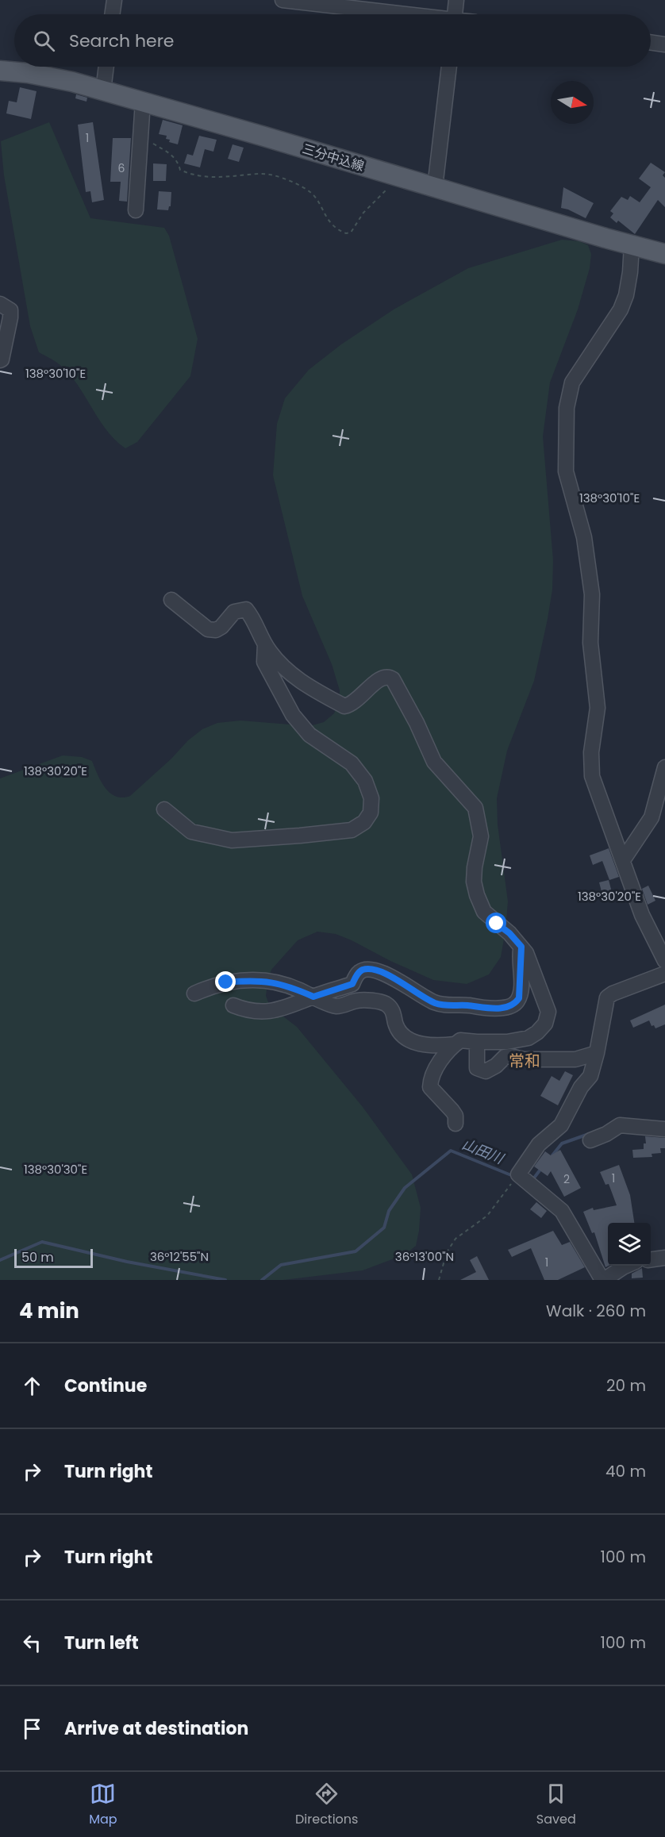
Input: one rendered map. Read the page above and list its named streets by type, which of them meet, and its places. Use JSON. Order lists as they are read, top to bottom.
{
  "streets": {
    "main road": ["三分中込線"]
  },
  "districts": ["常和"],
  "water": ["山田川"],
  "house_numbers": [
    "1",
    "6",
    "1",
    "2",
    "1"
  ],
  "scale_bar": "50 m",
  "north": "right",
  "page": {
    "search": "Search here",
    "scale": "50 m",
    "heading": ["4 min", "Walk · 260 m"],
    "list": [
      ["Continue", "20 m"],
      ["Turn right", "40 m"],
      ["Turn right", "100 m"],
      ["Turn left", "100 m"],
      "Arrive at destination"
    ],
    "nav": ["Map", "Directions", "Saved"]
  },
  "coordinates": [
    "138°30'10\"E",
    "138°30'20\"E",
    "138°30'30\"E",
    "36°12'55\"N",
    "36°13'00\"N"
  ]
}
